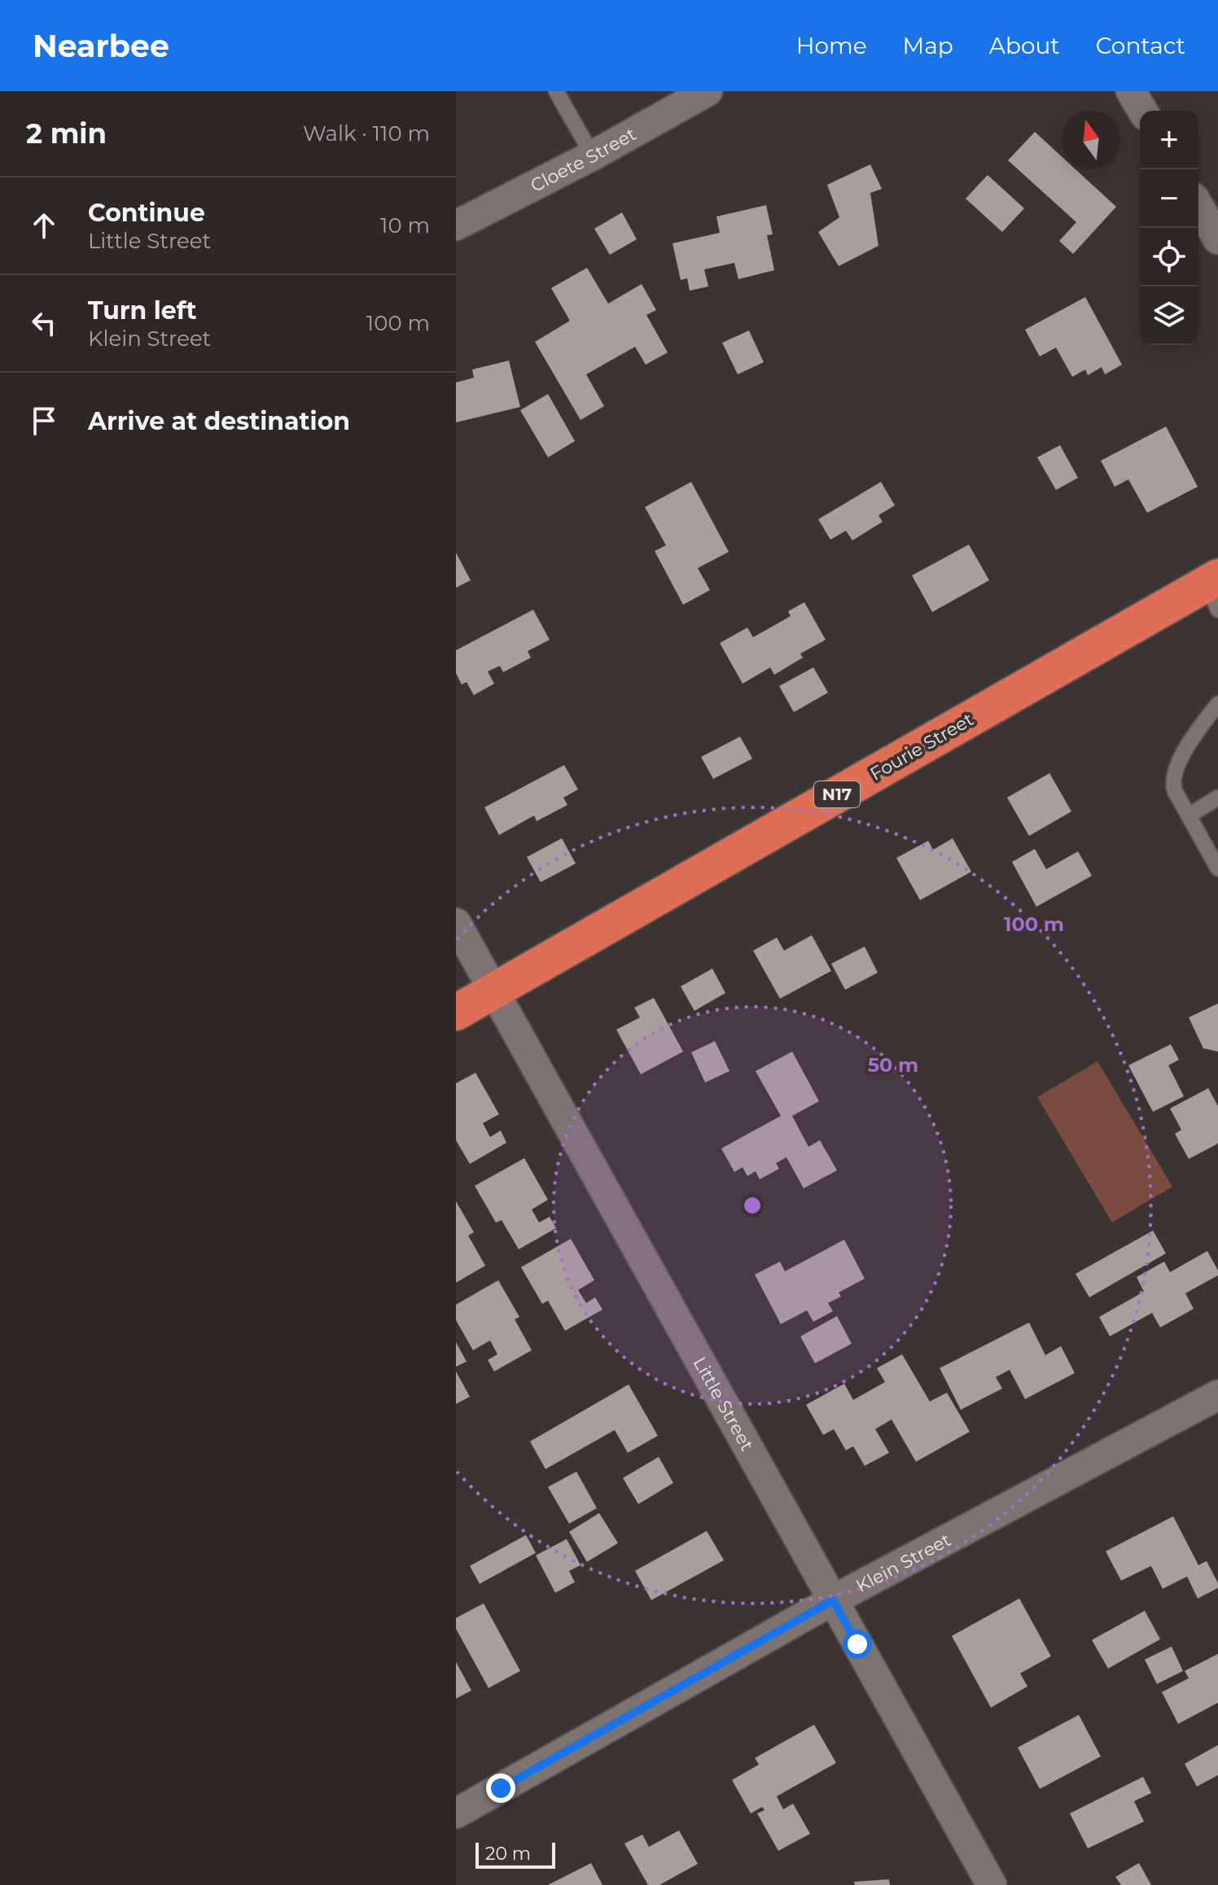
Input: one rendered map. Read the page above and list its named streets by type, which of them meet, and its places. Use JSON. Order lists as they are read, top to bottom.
{
  "streets": {
    "highway": ["Fourie Street", "N17"],
    "street": ["Cloete Street", "Little Street", "Klein Street"]
  },
  "crossings": [
    ["Fourie Street", "Little Street"],
    ["Little Street", "Klein Street"]
  ],
  "scale_bar": "20 m",
  "north": "top",
  "page": {
    "header": "Nearbee",
    "nav": [
      "Home",
      "Map",
      "About",
      "Contact"
    ],
    "heading": ["2 min", "Walk · 110 m"],
    "map_buttons": ["+", "−"],
    "list": [
      ["Continue", "Little Street", "10 m"],
      ["Turn left", "Klein Street", "100 m"],
      "Arrive at destination"
    ],
    "scale": "20 m"
  },
  "rings": ["100 m", "50 m"]
}
